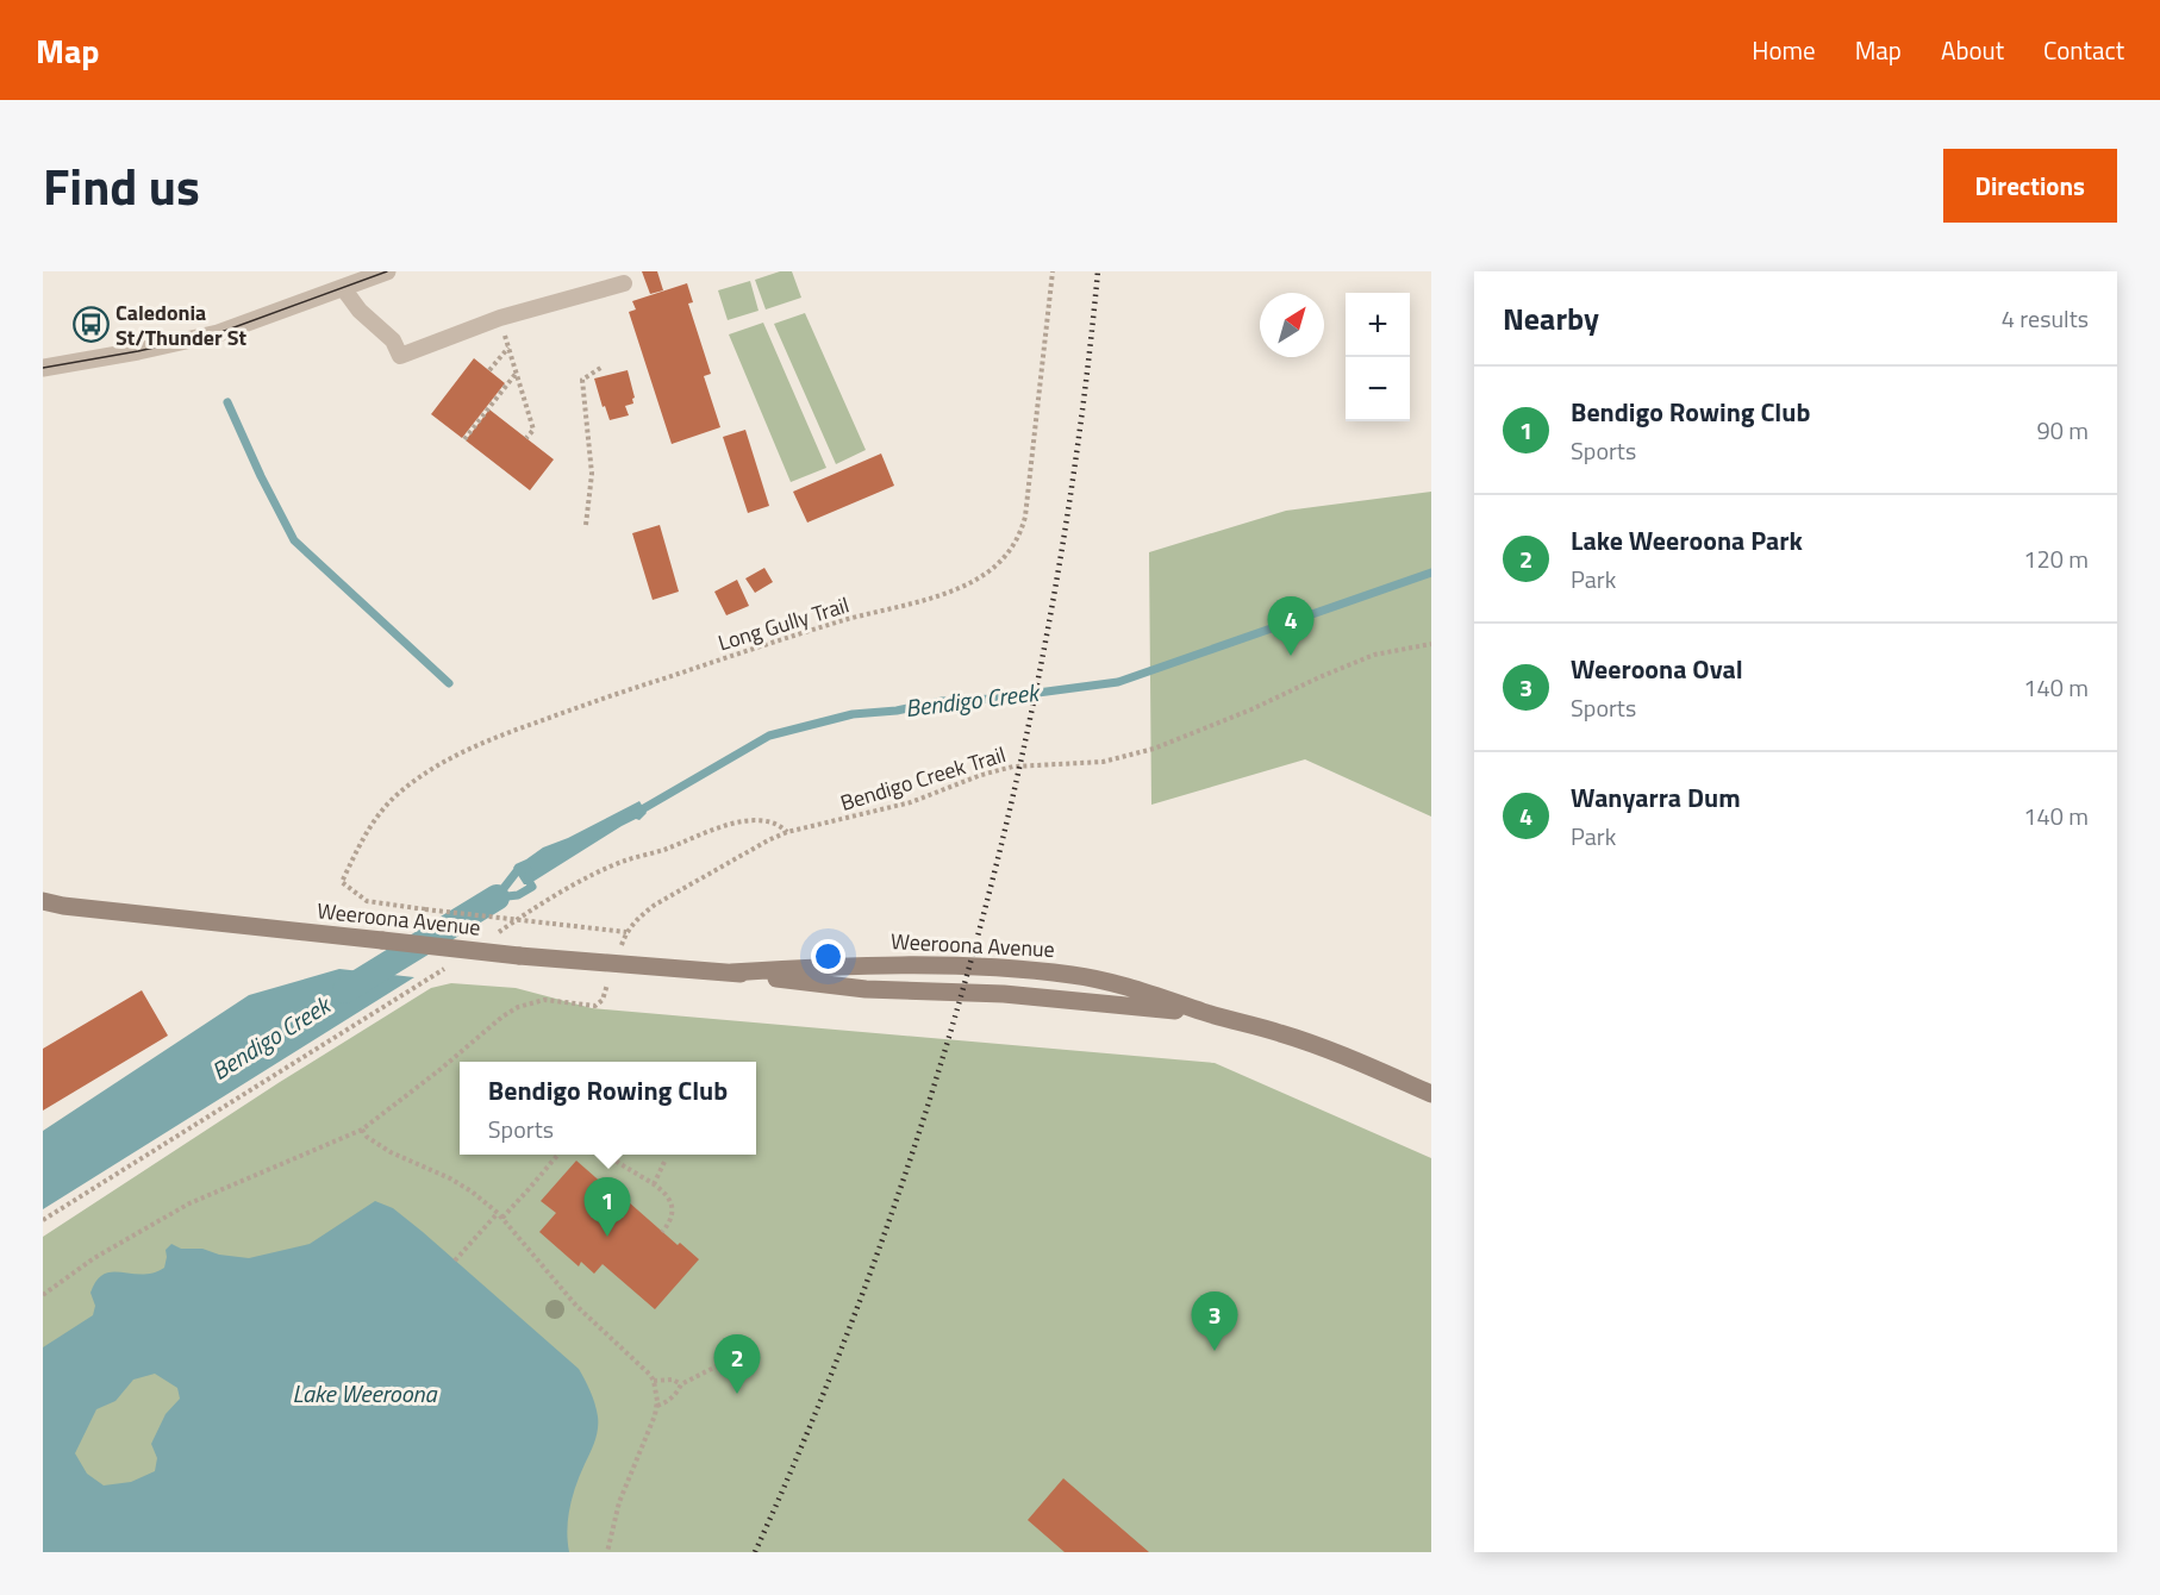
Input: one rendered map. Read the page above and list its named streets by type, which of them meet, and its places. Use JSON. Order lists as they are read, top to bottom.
{
  "streets": {
    "main road": ["Weeroona Avenue"],
    "path": ["Long Gully Trail", "Bendigo Creek Trail"]
  },
  "crossings": [
    ["Long Gully Trail", "Bendigo Creek Trail"]
  ],
  "water": ["Bendigo Creek", "Lake Weeroona"],
  "places": {
    "bus stop": ["Caledonia St/Thunder St"]
  },
  "north": "top right",
  "page": {
    "header": "Map",
    "nav": [
      "Home",
      "Map",
      "About",
      "Contact"
    ],
    "title": "Find us",
    "buttons": "Directions",
    "heading": ["Nearby", "4 results"],
    "map_buttons": ["+", "−"],
    "list": [
      {
        "mark": "1",
        "name": "Bendigo Rowing Club",
        "note": "Sports",
        "value": "90 m"
      },
      {
        "mark": "2",
        "name": "Lake Weeroona Park",
        "note": "Park",
        "value": "120 m"
      },
      {
        "mark": "3",
        "name": "Weeroona Oval",
        "note": "Sports",
        "value": "140 m"
      },
      {
        "mark": "4",
        "name": "Wanyarra Dum",
        "note": "Park",
        "value": "140 m"
      }
    ],
    "pins": [
      "4",
      "1",
      "3",
      "2"
    ],
    "popup": ["Bendigo Rowing Club", "Sports"]
  }
}
